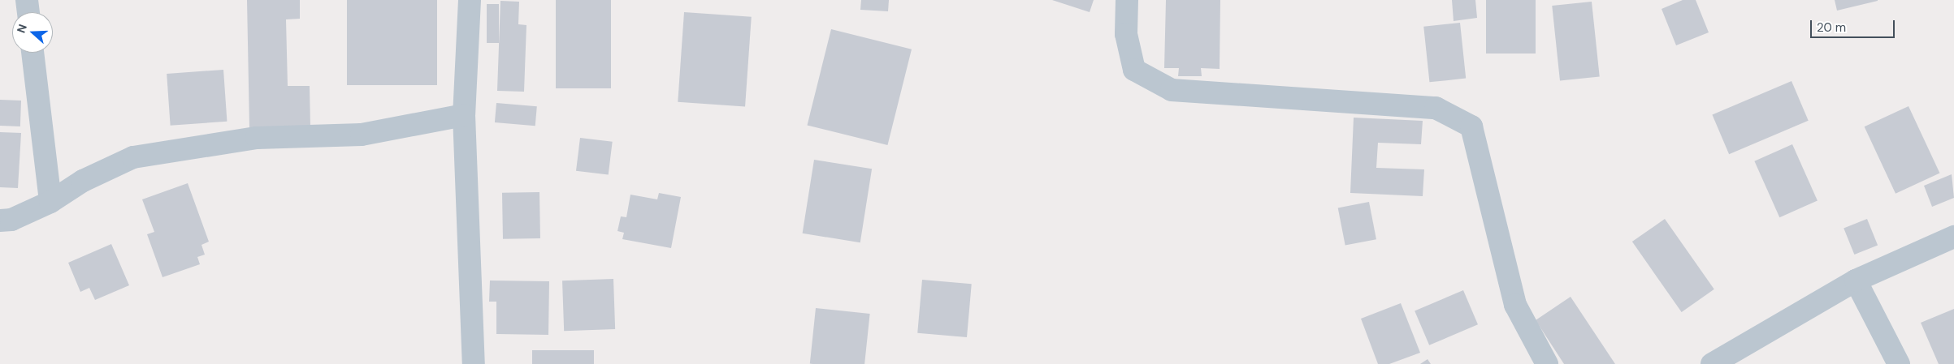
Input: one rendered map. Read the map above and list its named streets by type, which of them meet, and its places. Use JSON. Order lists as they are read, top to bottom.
{
  "scale_bar": "20 m",
  "north": "left"
}
